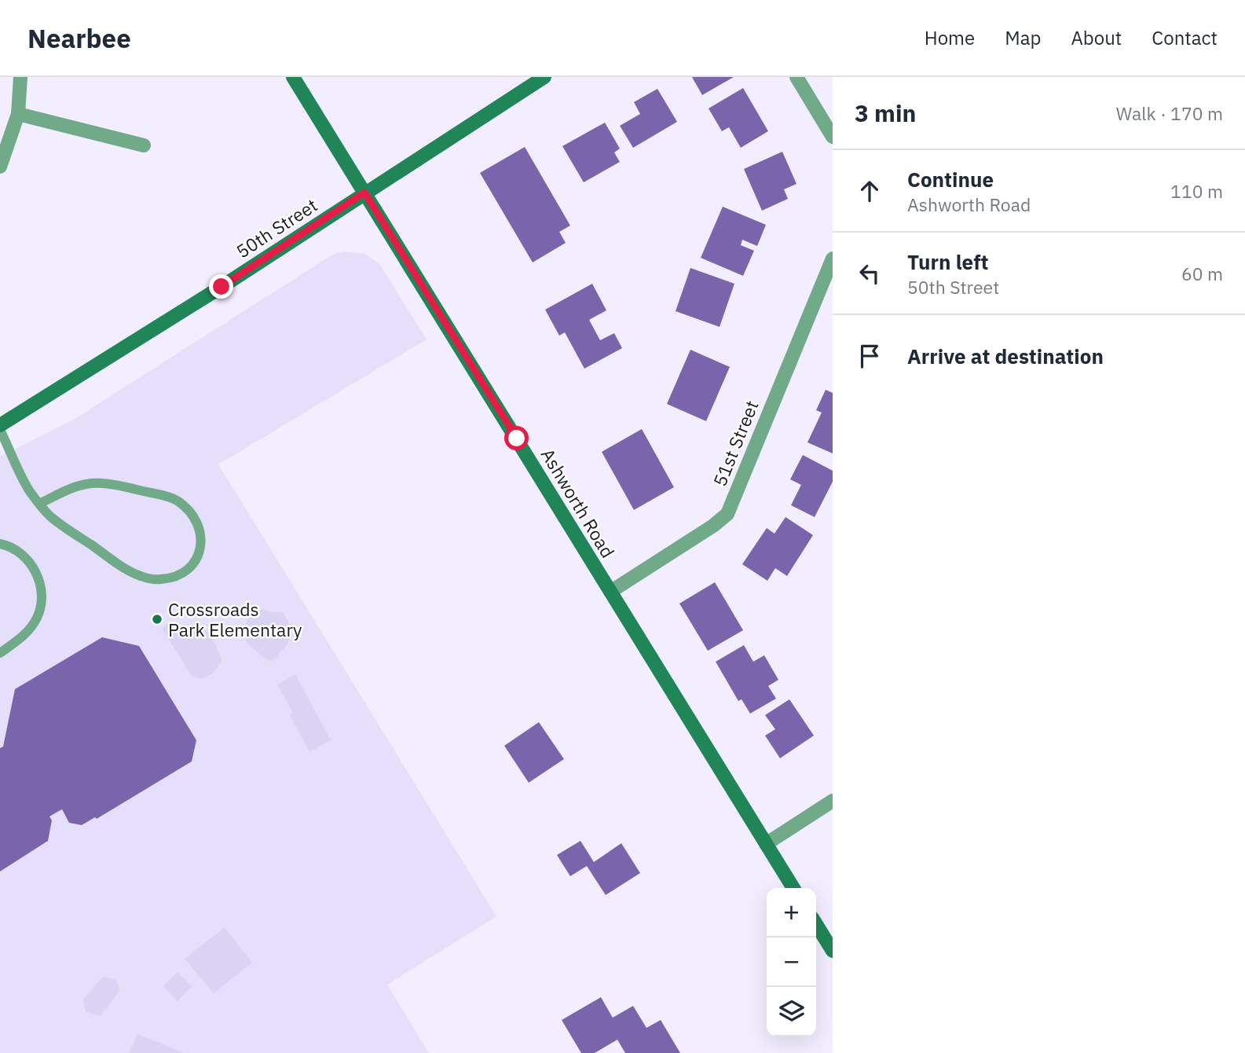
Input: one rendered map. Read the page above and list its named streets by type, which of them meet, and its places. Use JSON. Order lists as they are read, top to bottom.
{
  "streets": {
    "main road": ["50th Street", "Ashworth Road"],
    "street": ["51st Street"]
  },
  "crossings": [
    ["50th Street", "Ashworth Road"],
    ["51st Street", "Ashworth Road"]
  ],
  "places": ["Crossroads Park Elementary"],
  "page": {
    "header": "Nearbee",
    "nav": [
      "Home",
      "Map",
      "About",
      "Contact"
    ],
    "heading": ["3 min", "Walk · 170 m"],
    "list": [
      ["Continue", "Ashworth Road", "110 m"],
      ["Turn left", "50th Street", "60 m"],
      "Arrive at destination"
    ],
    "map_buttons": ["+", "−"]
  }
}
